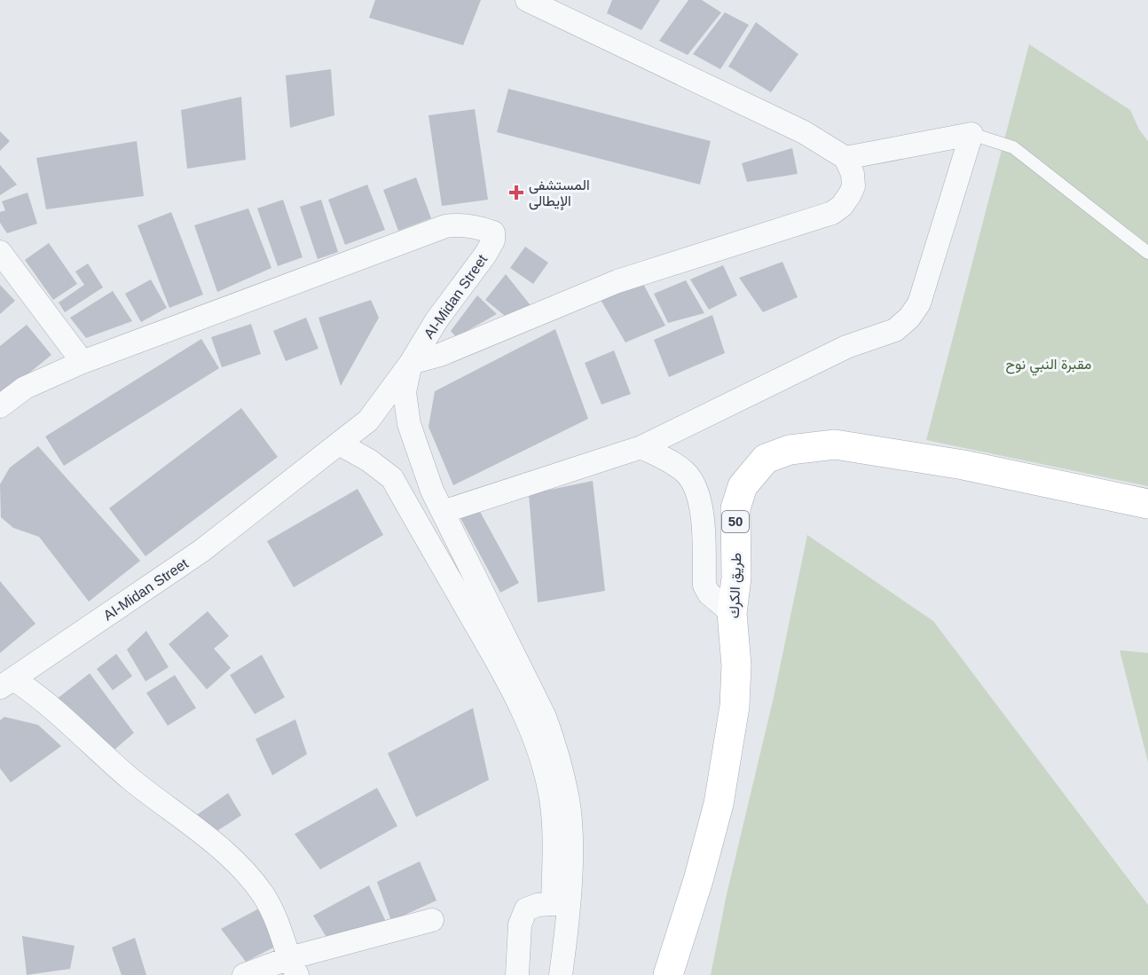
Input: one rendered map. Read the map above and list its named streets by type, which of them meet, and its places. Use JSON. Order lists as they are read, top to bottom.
{
  "streets": {
    "main road": ["50", "طريق الكرك"],
    "street": ["AI-Midan Street"]
  },
  "parks": ["مقبرة النبي نوح"],
  "places": {
    "health": ["المستشفى الإيطالى"]
  }
}
